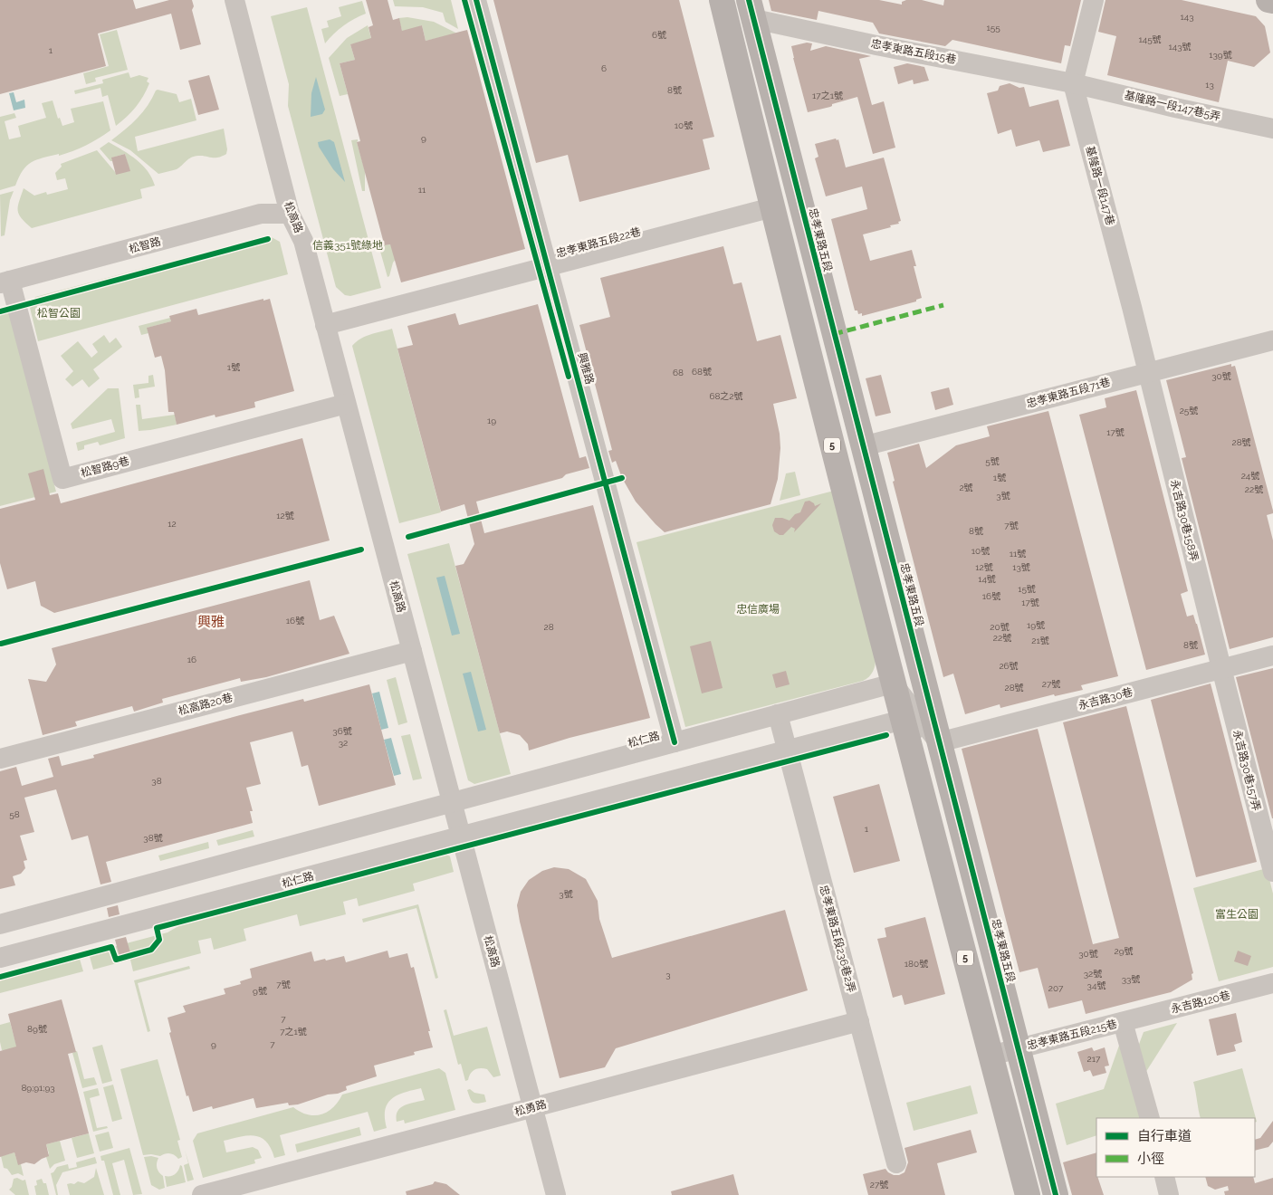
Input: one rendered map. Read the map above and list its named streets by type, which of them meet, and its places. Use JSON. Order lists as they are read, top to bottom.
{
  "streets": {
    "main road": ["忠孝東路五段", "5"],
    "street": [
      "忠孝東路五段15巷",
      "基隆路一段147巷5弄",
      "基隆路一段147巷",
      "松高路",
      "忠孝東路五段22巷",
      "松智路",
      "興雅路",
      "忠孝東路五段71巷",
      "松智路9巷",
      "永吉路30巷158弄",
      "永吉路30巷",
      "松高路20巷",
      "松仁路",
      "永吉路30巷157弄",
      "忠孝東路五段236巷2弄",
      "永吉路120巷",
      "忠孝東路五段215巷",
      "松勇路"
    ]
  },
  "crossings": [
    ["忠孝東路五段15巷", "基隆路一段147巷5弄"],
    ["忠孝東路五段15巷", "基隆路一段147巷"],
    ["忠孝東路五段15巷", "忠孝東路五段"],
    ["基隆路一段147巷5弄", "基隆路一段147巷"],
    ["基隆路一段147巷", "忠孝東路五段71巷"],
    ["基隆路一段147巷", "永吉路30巷158弄"],
    ["松高路", "忠孝東路五段22巷"],
    ["松高路", "松智路"],
    ["松高路", "松智路9巷"],
    ["松高路", "松高路20巷"],
    ["松高路", "松仁路"],
    ["松高路", "松勇路"],
    ["忠孝東路五段", "忠孝東路五段71巷"],
    ["忠孝東路五段", "永吉路30巷"],
    ["忠孝東路五段", "忠孝東路五段215巷"],
    ["忠孝東路五段22巷", "興雅路"],
    ["忠孝東路五段22巷", "5"],
    ["松智路", "松智路9巷"],
    ["興雅路", "松仁路"],
    ["忠孝東路五段71巷", "永吉路30巷158弄"],
    ["5", "松仁路"],
    ["5", "忠孝東路五段215巷"],
    ["永吉路30巷158弄", "永吉路30巷"],
    ["永吉路30巷158弄", "永吉路30巷157弄"],
    ["永吉路30巷", "永吉路30巷157弄"],
    ["松仁路", "忠孝東路五段236巷2弄"],
    ["忠孝東路五段236巷2弄", "松勇路"],
    ["永吉路120巷", "忠孝東路五段215巷"]
  ],
  "districts": ["興雅"],
  "parks": [
    "信義351號綠地",
    "松智公園",
    "忠信廣場",
    "富生公園"
  ],
  "house_numbers": [
    "143",
    "155",
    "6號",
    "145號",
    "143號",
    "1",
    "139號",
    "6",
    "13",
    "8號",
    "17之1號",
    "10號",
    "9",
    "11",
    "1號",
    "68號",
    "68",
    "30號",
    "68之2號",
    "25號",
    "19",
    "17號",
    "28號",
    "5號",
    "24號",
    "1號",
    "2號",
    "22號",
    "3號",
    "12號",
    "12",
    "7號",
    "8號",
    "10號",
    "11號",
    "12號",
    "13號",
    "14號",
    "15號",
    "16號",
    "17號",
    "16號",
    "19號",
    "28",
    "20號",
    "22號",
    "21號",
    "8號",
    "16",
    "26號",
    "27號",
    "28號",
    "36號",
    "32",
    "38",
    "58",
    "1",
    "38號",
    "3號",
    "29號",
    "30號",
    "180號",
    "32號",
    "3",
    "33號",
    "7號",
    "34號",
    "207",
    "9號",
    "7",
    "89號",
    "7之1號",
    "9",
    "7",
    "217",
    "89;91;93",
    "27號"
  ],
  "legend": ["自行車道", "小徑"]
}
